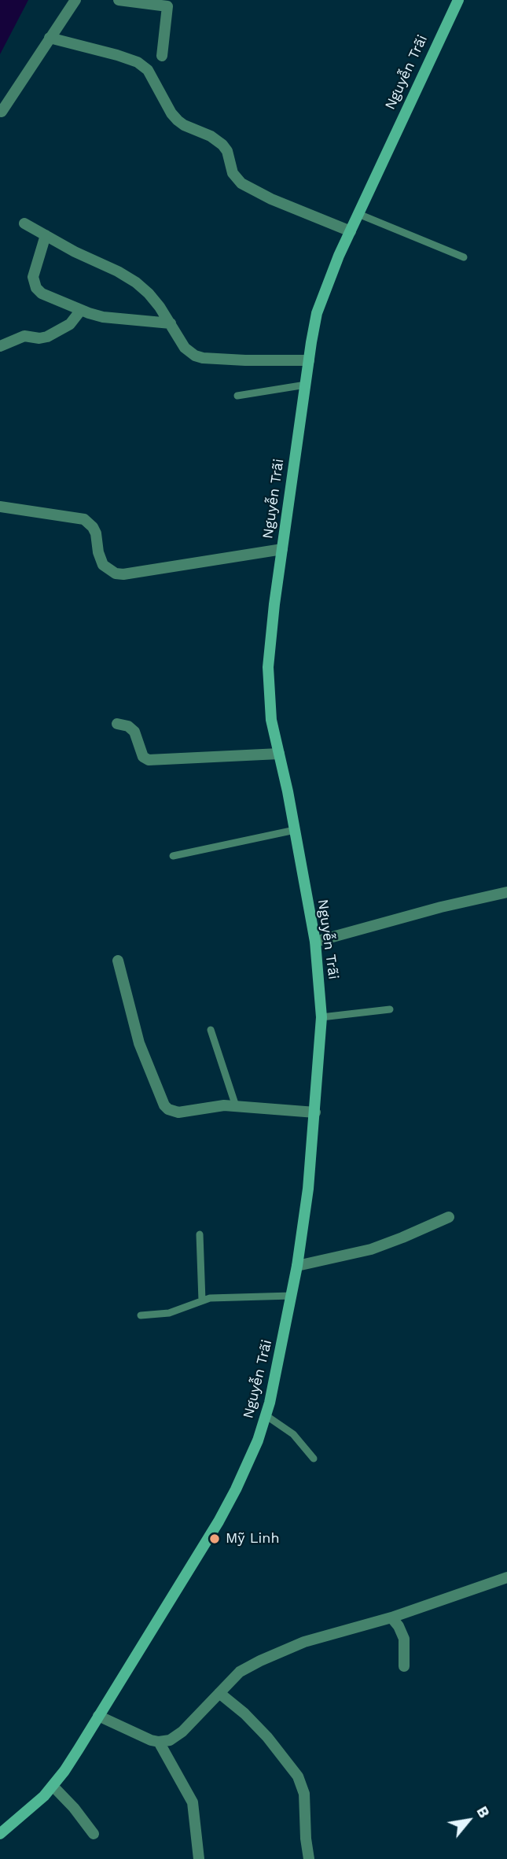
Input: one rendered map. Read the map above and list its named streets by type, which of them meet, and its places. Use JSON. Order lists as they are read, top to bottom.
{
  "streets": {
    "main road": ["Nguyễn Trãi"]
  },
  "places": ["Mỹ Linh"],
  "north": "top right"
}
